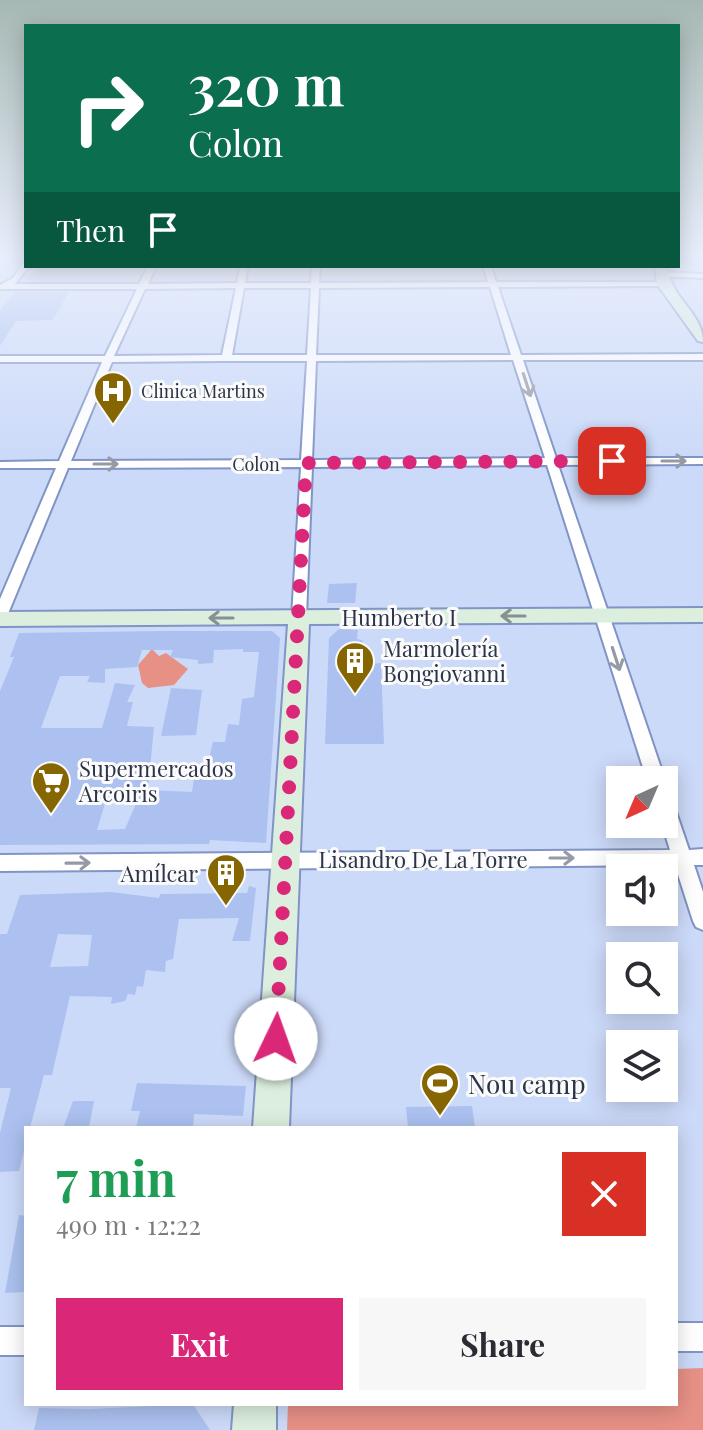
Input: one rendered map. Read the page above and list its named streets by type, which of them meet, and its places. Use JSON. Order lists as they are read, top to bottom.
{
  "streets": {
    "street": ["Colon", "Humberto I", "Lisandro De La Torre"]
  },
  "one_way": ["Humberto I", "Lisandro De La Torre"],
  "places": {
    "hospital": ["Clinica Martins"],
    "building": ["Marmolería Bongiovanni", "Amílcar"],
    "supermarket": ["Supermercados Arcoiris"],
    "sports": ["Nou camp"]
  },
  "north": "bottom left",
  "page": {
    "turn": ["320 m", "Colon"],
    "then": "Then",
    "heading": ["7 min", "490 m · 12:22"],
    "buttons": ["Exit", "Share"]
  }
}
